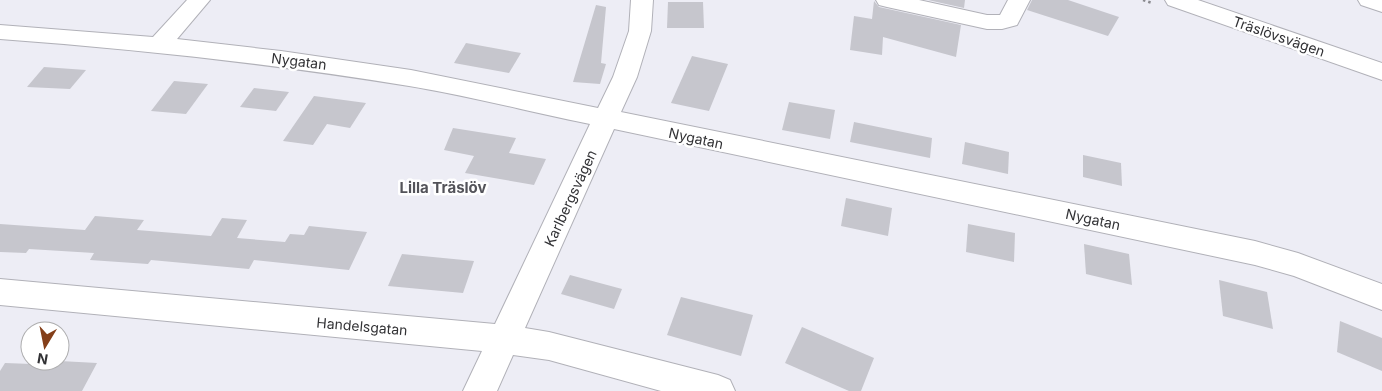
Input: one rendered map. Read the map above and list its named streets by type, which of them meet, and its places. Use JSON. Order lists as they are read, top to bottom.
{
  "streets": {
    "street": [
      "Träslövsvägen",
      "Nygatan",
      "Karlbergsvägen",
      "Handelsgatan"
    ]
  },
  "crossings": [
    ["Nygatan", "Karlbergsvägen"],
    ["Karlbergsvägen", "Handelsgatan"]
  ],
  "districts": ["Lilla Träslöv"],
  "north": "bottom"
}
